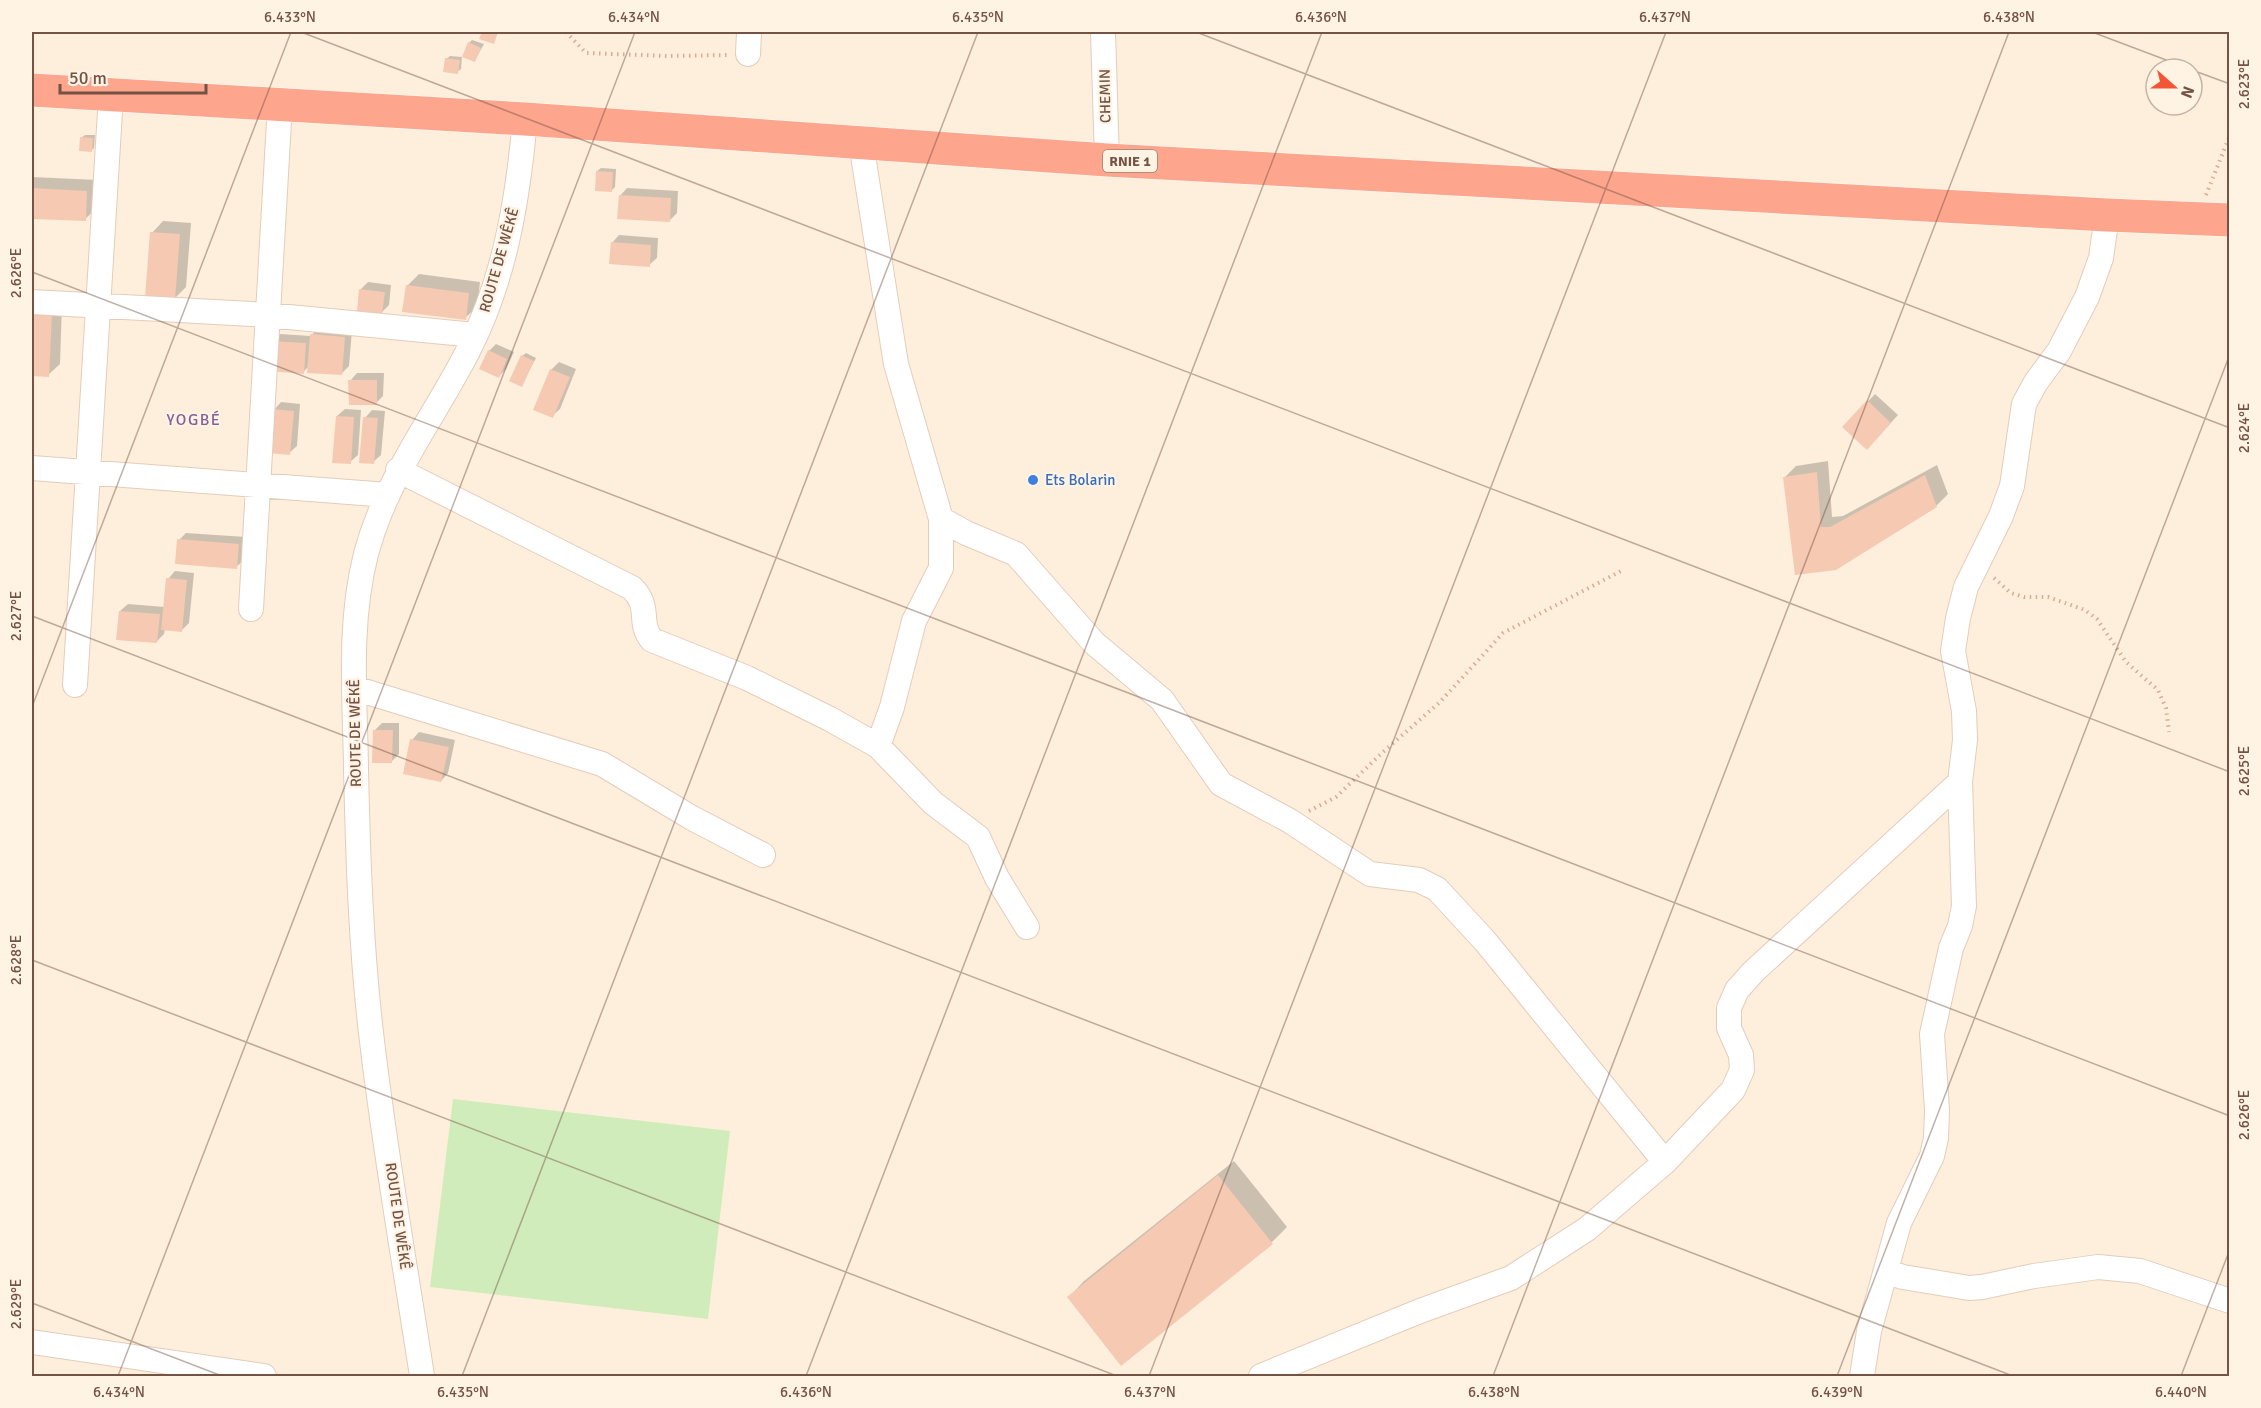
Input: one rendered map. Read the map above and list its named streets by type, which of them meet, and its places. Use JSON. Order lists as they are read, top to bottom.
{
  "streets": {
    "highway": ["RNIE 1"],
    "street": ["CHEMIN", "ROUTE DE WÊKÊ"]
  },
  "crossings": [
    ["CHEMIN", "RNIE 1"],
    ["RNIE 1", "ROUTE DE WÊKÊ"]
  ],
  "districts": ["YOGBÉ"],
  "places": ["Ets Bolarin"],
  "scale_bar": "50 m",
  "north": "right",
  "coordinates": [
    "6.433°N",
    "6.434°N",
    "6.435°N",
    "6.436°N",
    "6.437°N",
    "6.438°N",
    "2.623°E",
    "2.626°E",
    "2.624°E",
    "2.627°E",
    "2.625°E",
    "2.628°E",
    "2.629°E",
    "6.439°N",
    "6.440°N"
  ]
}
